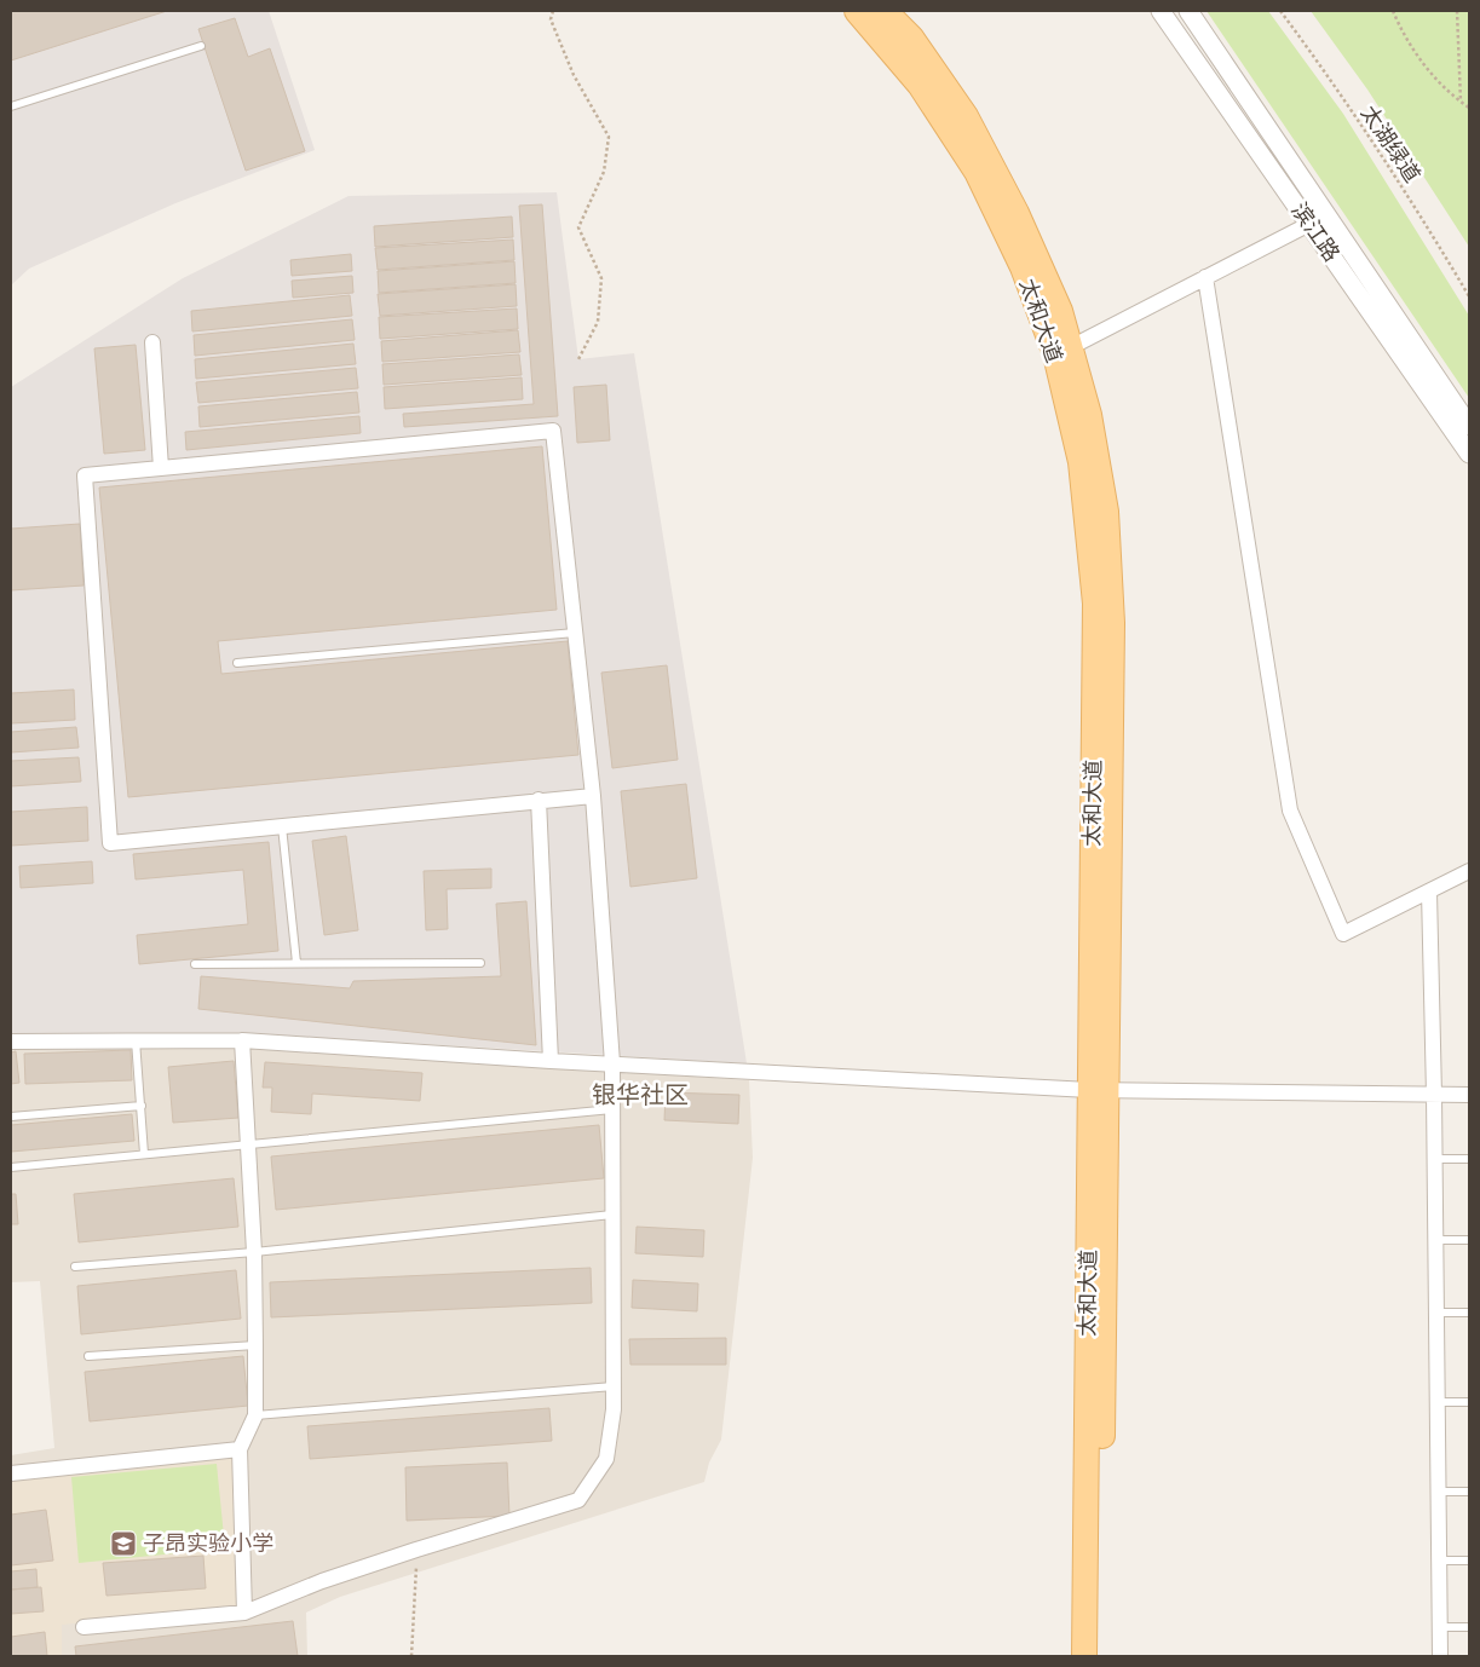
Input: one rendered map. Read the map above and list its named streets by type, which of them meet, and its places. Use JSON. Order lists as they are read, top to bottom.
{
  "streets": {
    "main road": ["太和大道"],
    "street": ["滨江路"],
    "path": ["太湖绿道"]
  },
  "districts": ["银华社区"],
  "places": {
    "school or university": ["子昂实验小学"]
  }
}
